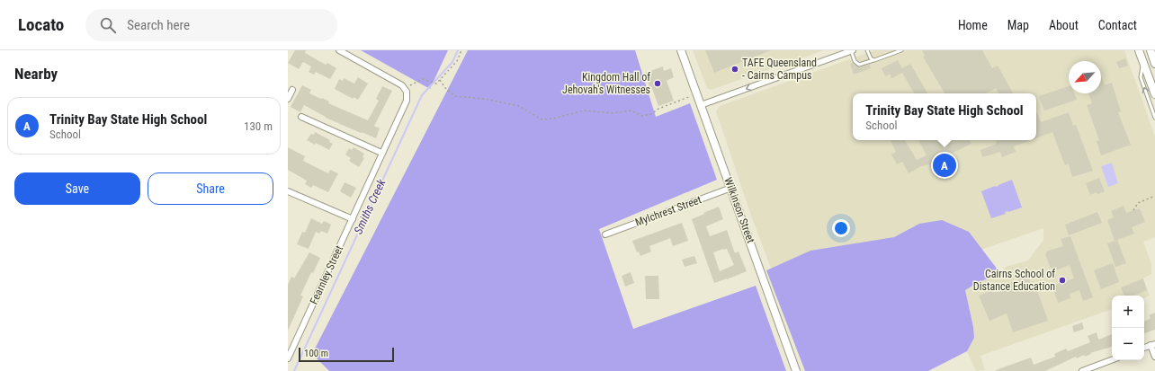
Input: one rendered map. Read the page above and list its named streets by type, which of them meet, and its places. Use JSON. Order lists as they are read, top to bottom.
{
  "streets": {
    "street": ["Wilkinson Street", "Mylchrest Street", "Fearnley Street"]
  },
  "crossings": [
    ["Wilkinson Street", "Mylchrest Street"]
  ],
  "water": ["Smiths Creek"],
  "places": ["TAFE Queensland - Cairns Campus", "Kingdom Hall of Jehovah's Witnesses", "Cairns School of Distance Education"],
  "scale_bar": "100 m",
  "north": "bottom left",
  "page": {
    "header": "Locato",
    "search": "Search here",
    "nav": [
      "Home",
      "Map",
      "About",
      "Contact"
    ],
    "heading": "Nearby",
    "popup": ["Trinity Bay State High School", "School"],
    "list": [
      {
        "mark": "A",
        "name": "Trinity Bay State High School",
        "note": "School",
        "value": "130 m"
      }
    ],
    "pins": "A",
    "buttons": ["Save", "Share"],
    "map_buttons": ["+", "−"],
    "scale": "100 m"
  }
}
